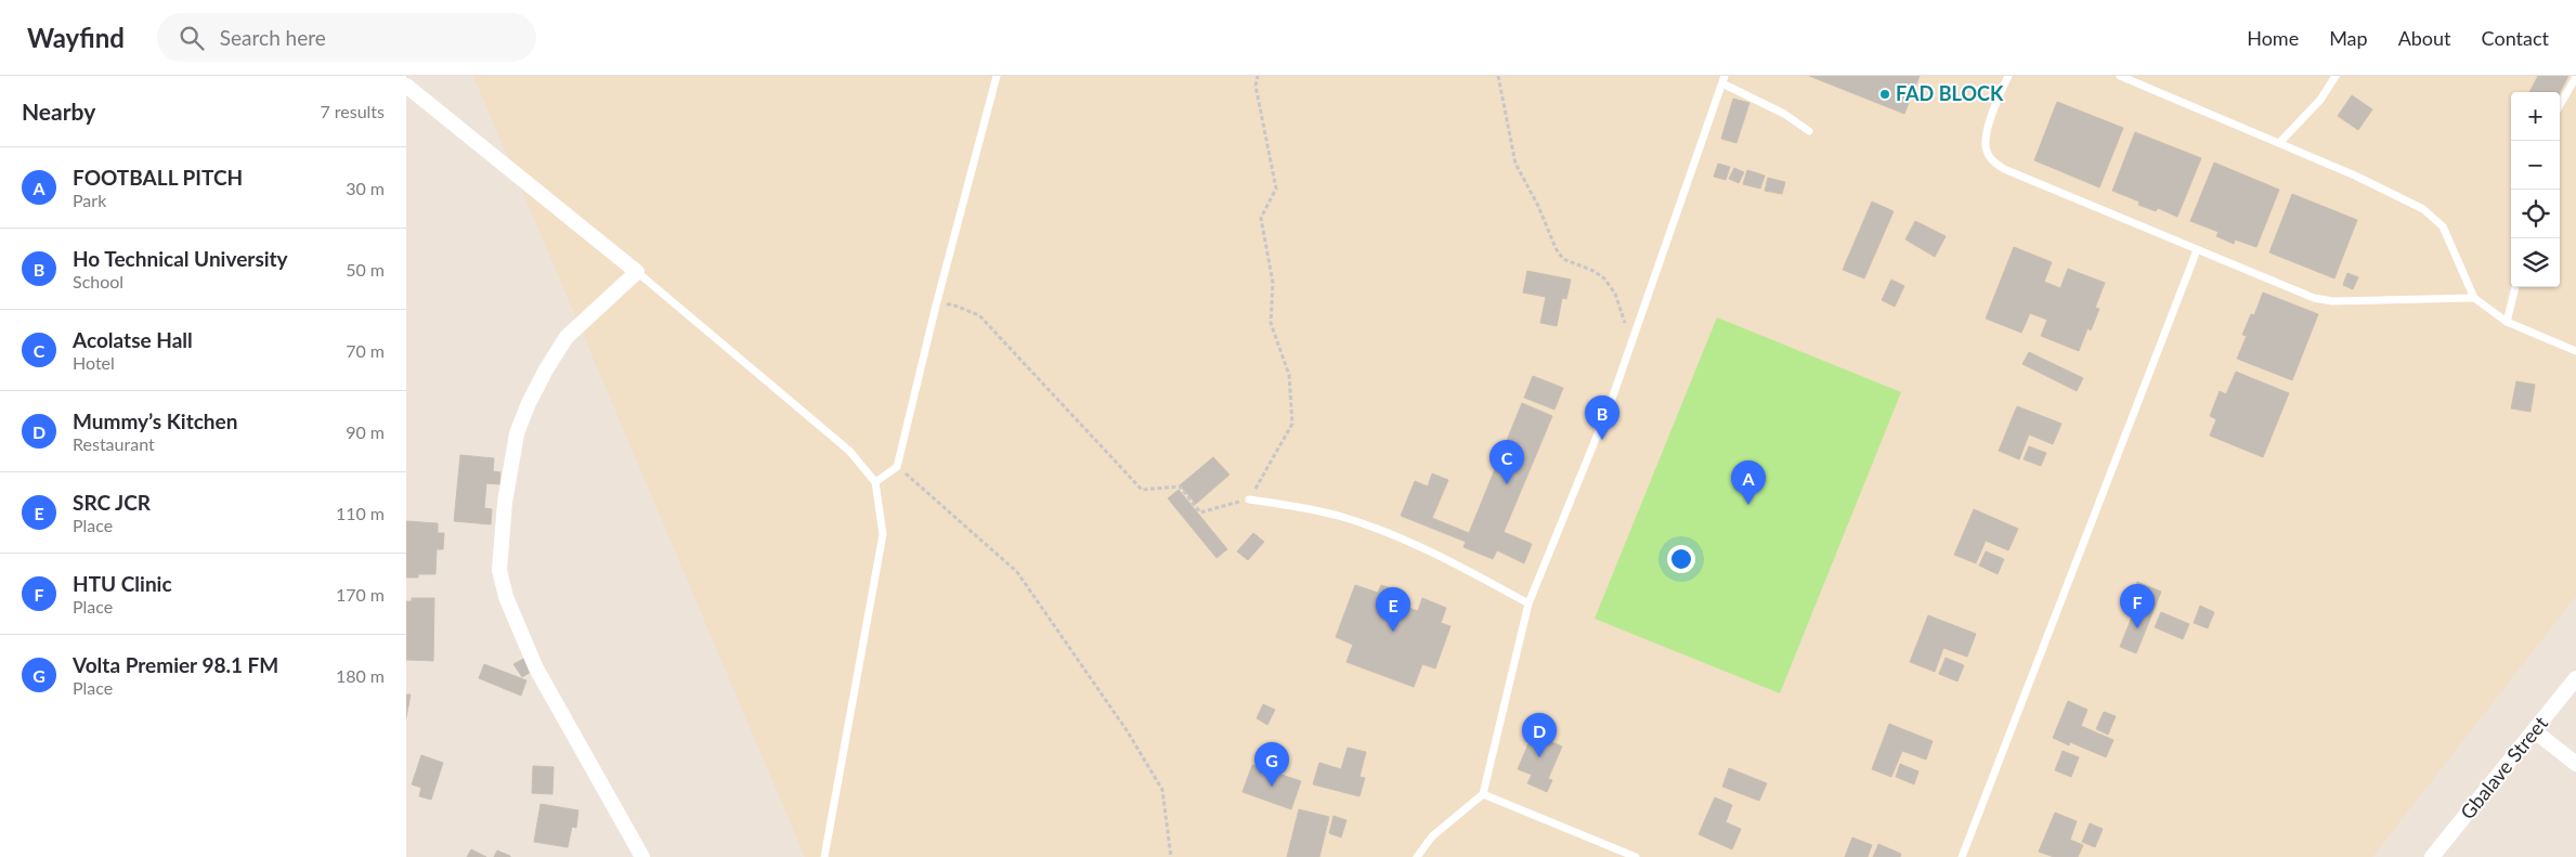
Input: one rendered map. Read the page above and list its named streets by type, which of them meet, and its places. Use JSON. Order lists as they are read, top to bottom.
{
  "streets": {
    "street": ["Gbalave Street"]
  },
  "places": ["FAD BLOCK"],
  "page": {
    "header": "Wayfind",
    "search": "Search here",
    "nav": [
      "Home",
      "Map",
      "About",
      "Contact"
    ],
    "heading": ["Nearby", "7 results"],
    "map_buttons": ["+", "−"],
    "list": [
      {
        "mark": "A",
        "name": "FOOTBALL PITCH",
        "note": "Park",
        "value": "30 m"
      },
      {
        "mark": "B",
        "name": "Ho Technical University",
        "note": "School",
        "value": "50 m"
      },
      {
        "mark": "C",
        "name": "Acolatse Hall",
        "note": "Hotel",
        "value": "70 m"
      },
      {
        "mark": "D",
        "name": "Mummy’s Kitchen",
        "note": "Restaurant",
        "value": "90 m"
      },
      {
        "mark": "E",
        "name": "SRC JCR",
        "note": "Place",
        "value": "110 m"
      },
      {
        "mark": "F",
        "name": "HTU Clinic",
        "note": "Place",
        "value": "170 m"
      },
      {
        "mark": "G",
        "name": "Volta Premier 98.1 FM",
        "note": "Place",
        "value": "180 m"
      }
    ],
    "pins": [
      "B",
      "C",
      "A",
      "F",
      "E",
      "D",
      "G"
    ]
  }
}
